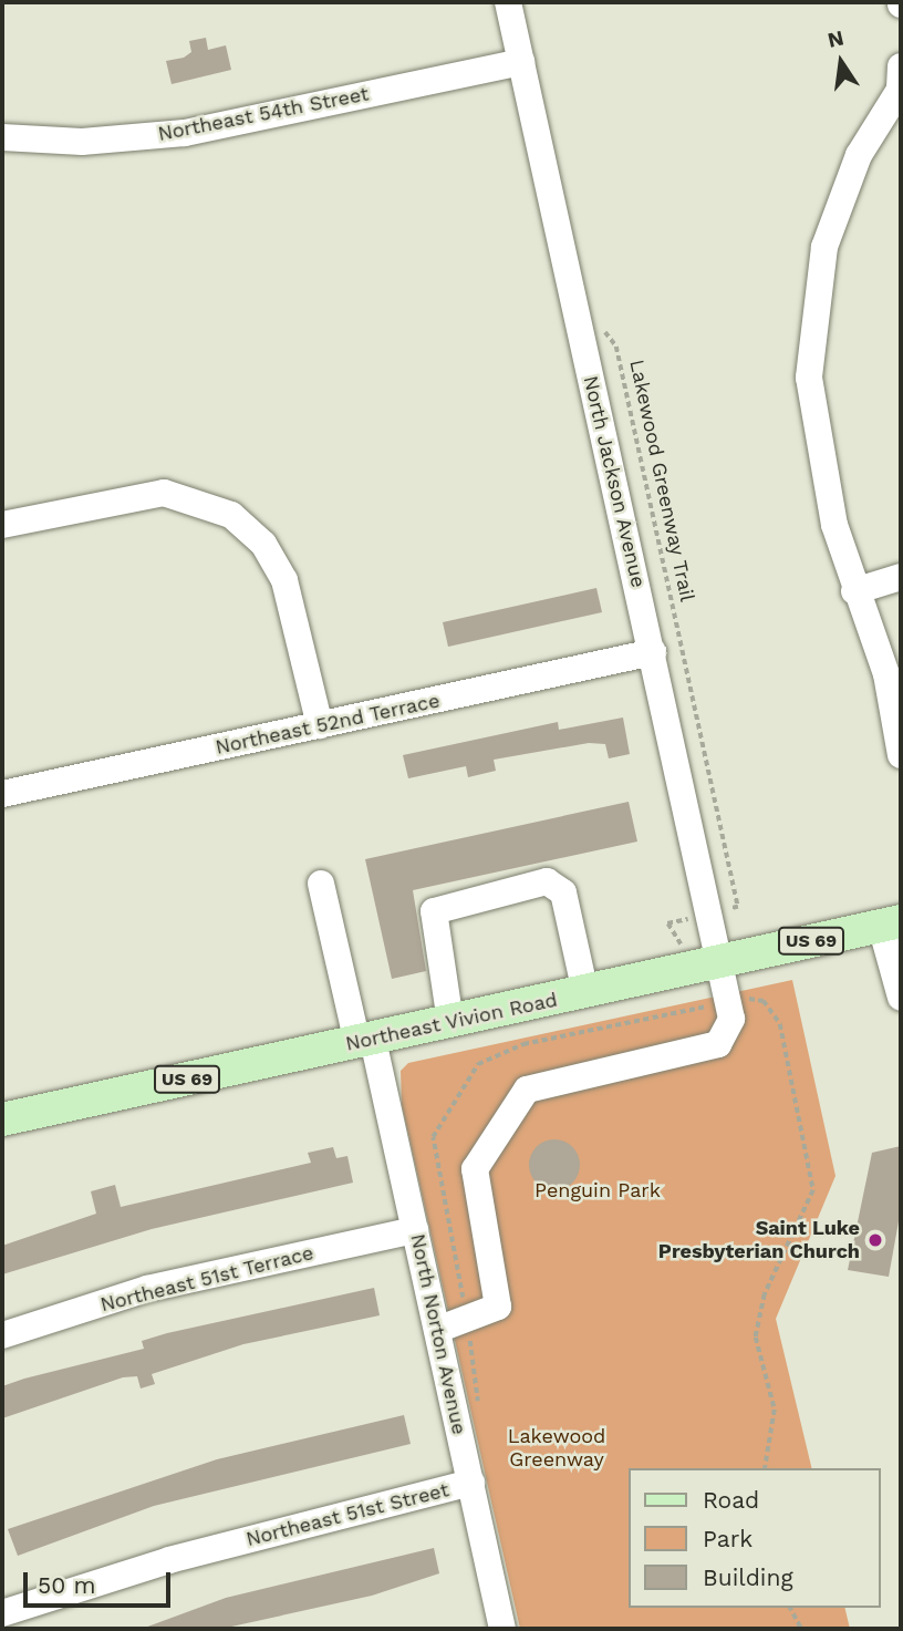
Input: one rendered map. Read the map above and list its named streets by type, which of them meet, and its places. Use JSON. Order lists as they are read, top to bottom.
{
  "streets": {
    "main road": ["US 69", "Northeast Vivion Road"],
    "street": [
      "Northeast 54th Street",
      "North Jackson Avenue",
      "Northeast 52nd Terrace",
      "Northeast 51st Terrace",
      "North Norton Avenue",
      "Northeast 51st Street"
    ],
    "path": ["Lakewood Greenway Trail"]
  },
  "crossings": [
    ["Northeast 54th Street", "North Jackson Avenue"],
    ["North Jackson Avenue", "Northeast 52nd Terrace"],
    ["North Jackson Avenue", "Northeast Vivion Road"],
    ["North Jackson Avenue", "North Norton Avenue"],
    ["Northeast Vivion Road", "North Norton Avenue"],
    ["Northeast 51st Terrace", "North Norton Avenue"],
    ["North Norton Avenue", "Northeast 51st Street"]
  ],
  "parks": ["Penguin Park", "Lakewood Greenway"],
  "places": ["Saint Luke Presbyterian Church"],
  "legend": ["Road", "Park", "Building"],
  "scale_bar": "50 m",
  "north": "top"
}
